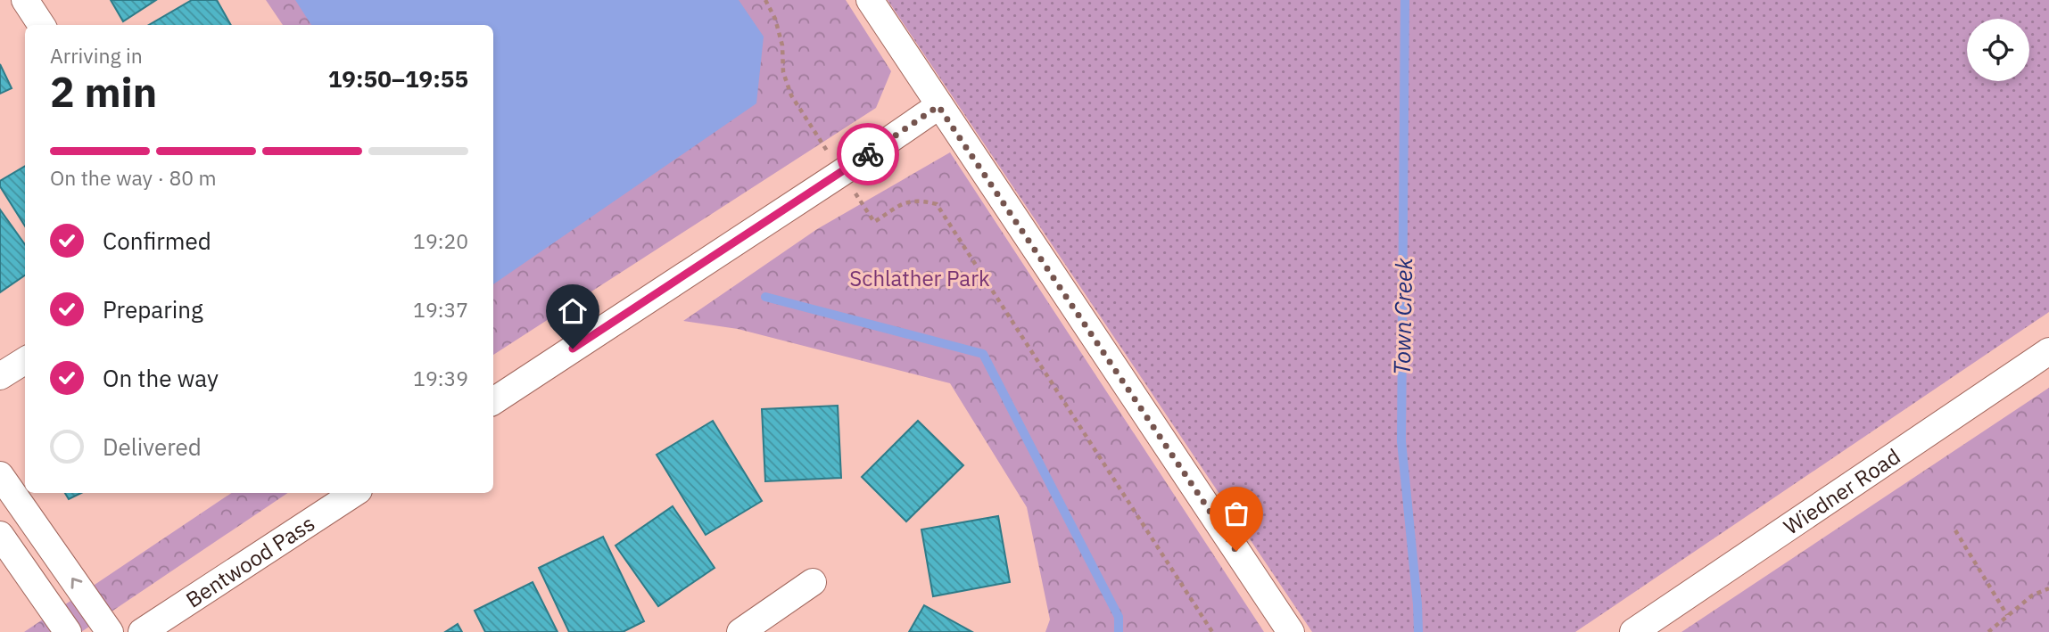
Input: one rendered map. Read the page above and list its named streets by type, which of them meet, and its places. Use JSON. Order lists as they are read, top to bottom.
{
  "streets": {
    "street": ["Wiedner Road", "Bentwood Pass"]
  },
  "water": ["Town Creek"],
  "parks": ["Schlather Park"],
  "page": {
    "heading": ["2 min", "Arriving in", "19:50–19:55"],
    "bar": "On the way · 80 m",
    "list": [
      ["Confirmed", "19:20"],
      ["Preparing", "19:37"],
      ["On the way", "19:39"],
      "Delivered"
    ]
  }
}
